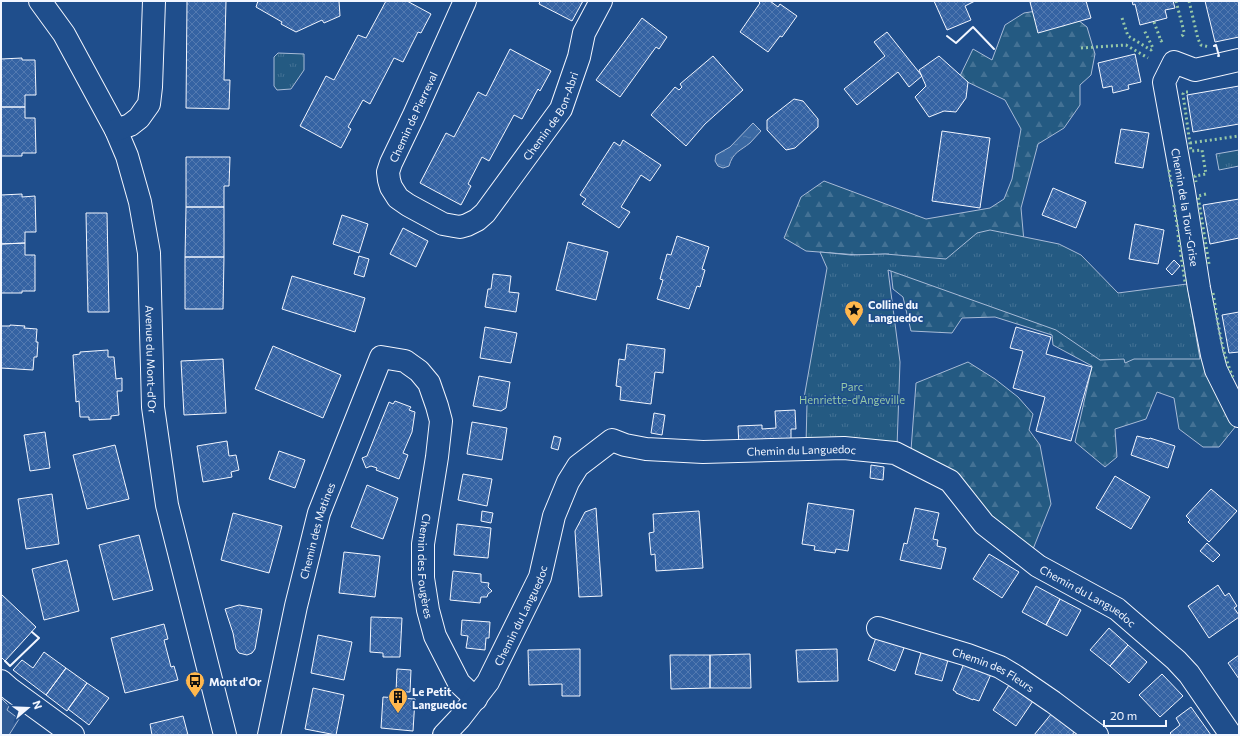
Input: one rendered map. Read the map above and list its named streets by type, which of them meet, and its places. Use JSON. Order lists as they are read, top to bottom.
{
  "streets": {
    "street": [
      "Chemin de Bon-Abri",
      "Chemin de Pierreval",
      "Chemin de la Tour-Grise",
      "Avenue du Mont-d'Or",
      "Chemin du Languedoc",
      "Chemin des Matines",
      "Chemin des Fougères",
      "Chemin des Fleurs"
    ]
  },
  "crossings": [
    ["Chemin de Bon-Abri", "Chemin de Pierreval"],
    ["Chemin du Languedoc", "Chemin des Fougères"],
    ["Chemin des Matines", "Chemin des Fougères"]
  ],
  "parks": ["Parc Henriette-d'Angeville"],
  "places": {
    "place": ["Colline du Languedoc"],
    "bus stop": ["Mont d'Or"],
    "building": ["Le Petit Languedoc"]
  },
  "scale_bar": "20 m",
  "north": "right"
}
